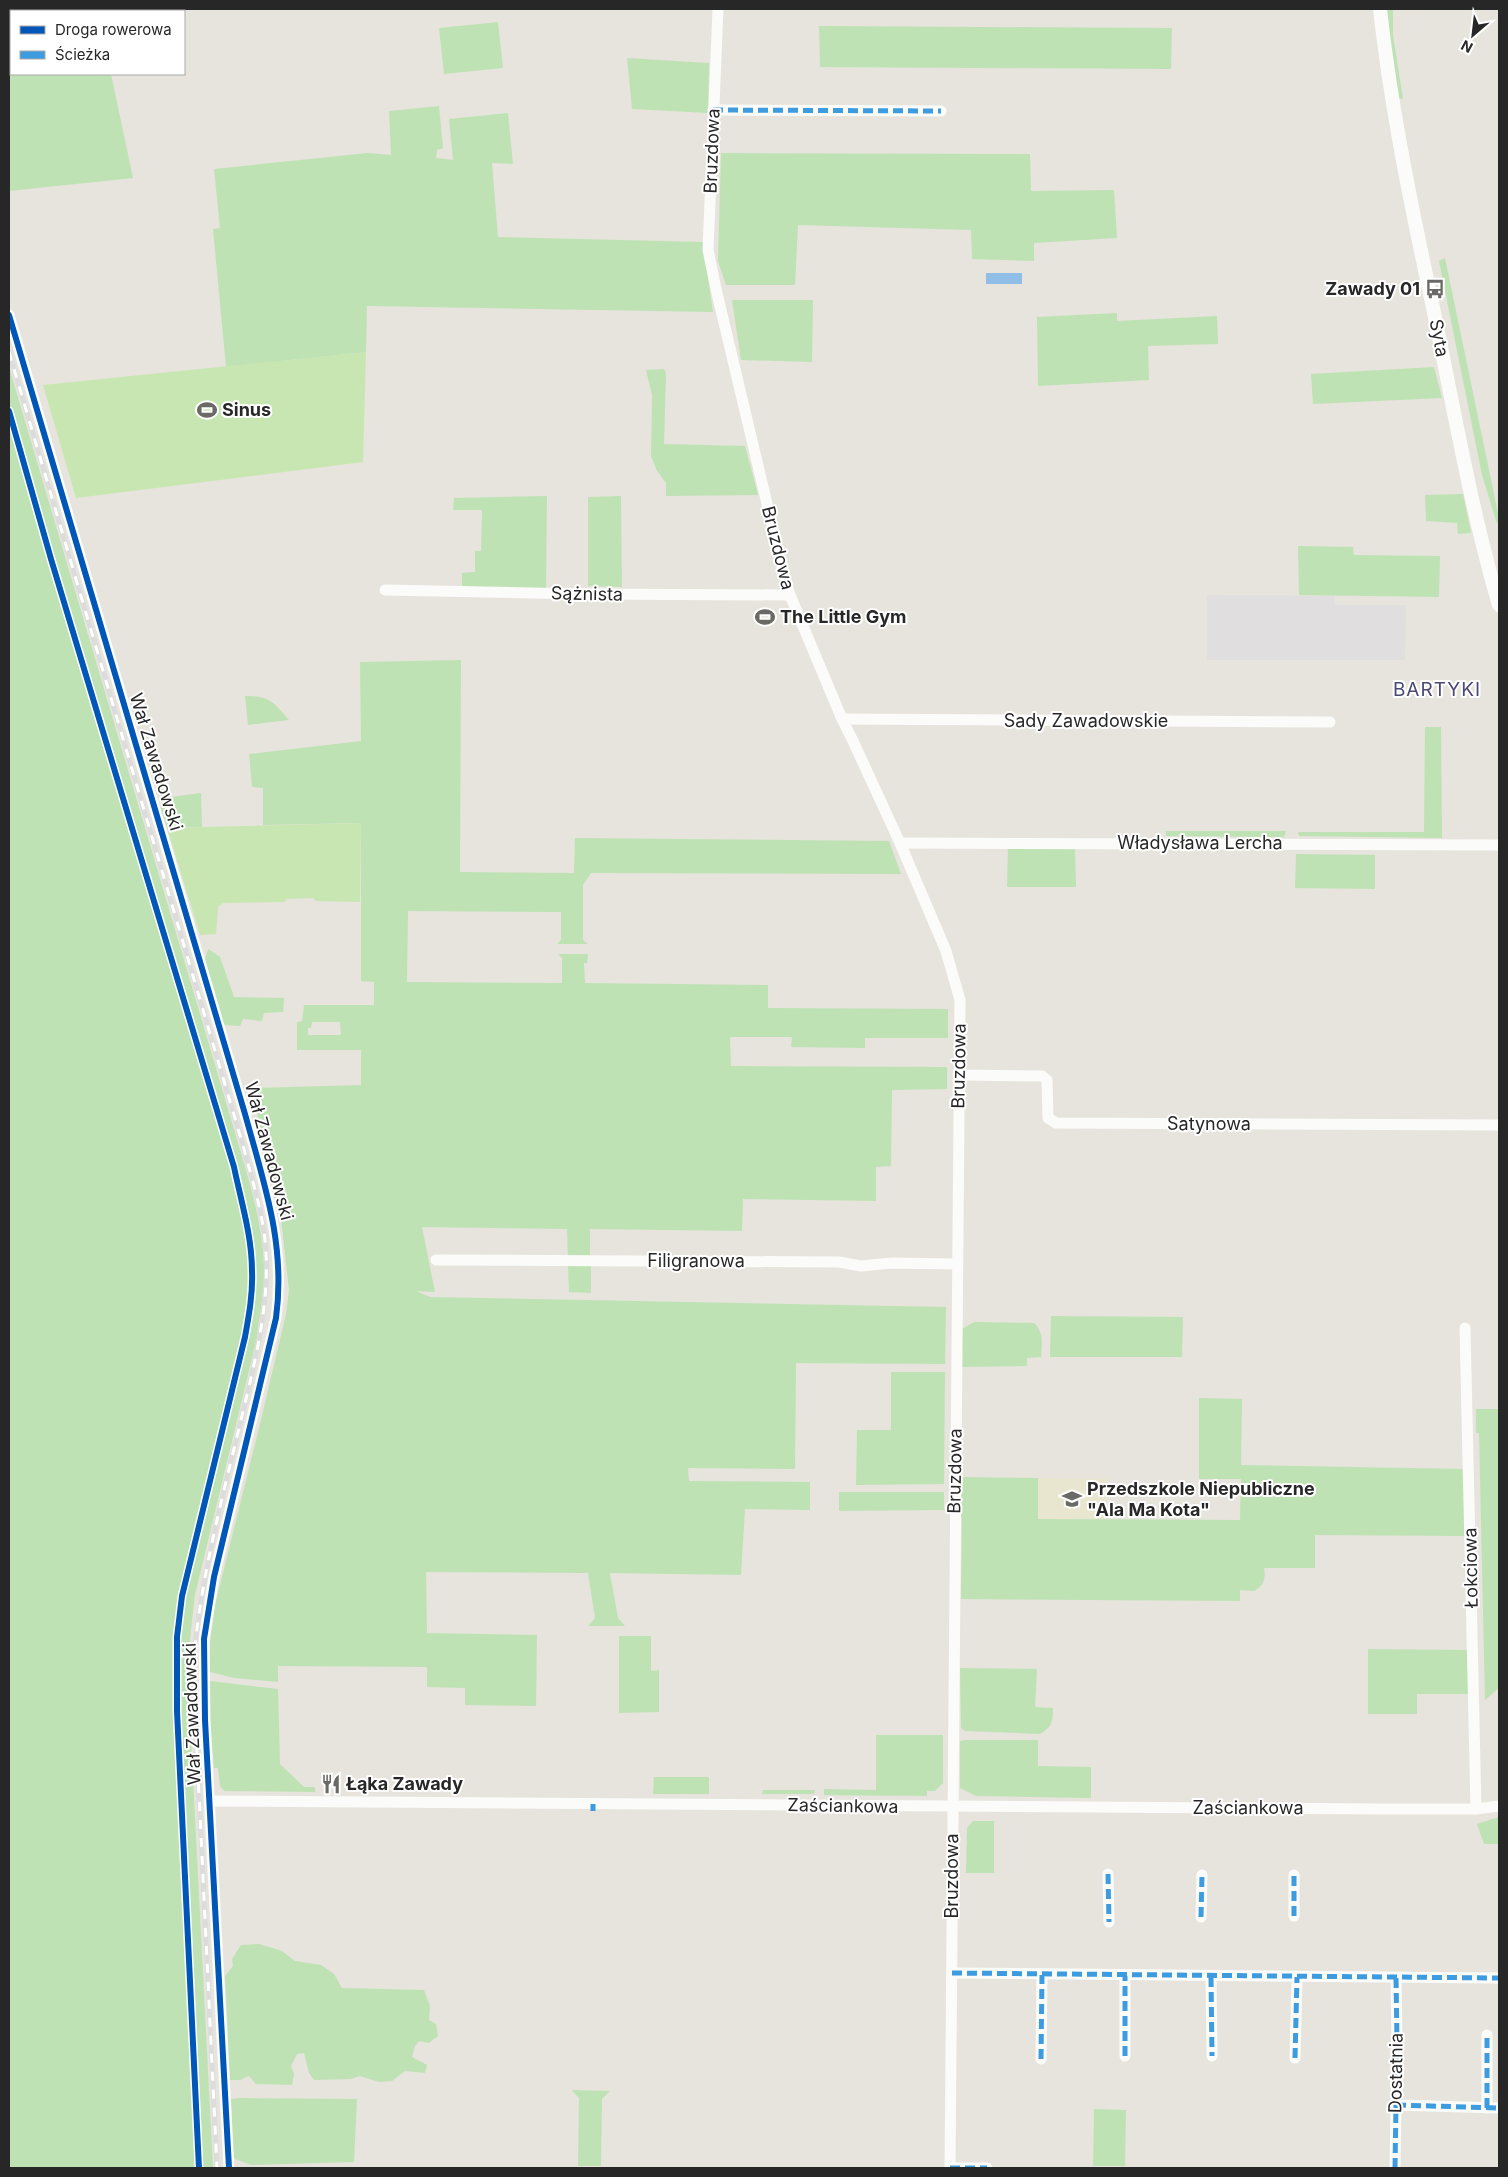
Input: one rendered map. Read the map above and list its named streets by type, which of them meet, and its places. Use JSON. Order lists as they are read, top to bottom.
{
  "streets": {
    "street": [
      "Bruzdowa",
      "Syta",
      "Sążnista",
      "Sady Zawadowskie",
      "Wał Zawadowski",
      "Władysława Lercha",
      "Satynowa",
      "Filigranowa",
      "Łokciowa",
      "Zaściankowa",
      "Dostatnia"
    ]
  },
  "crossings": [
    ["Bruzdowa", "Sążnista"],
    ["Bruzdowa", "Sady Zawadowskie"],
    ["Bruzdowa", "Władysława Lercha"],
    ["Bruzdowa", "Satynowa"],
    ["Bruzdowa", "Filigranowa"],
    ["Bruzdowa", "Zaściankowa"],
    ["Wał Zawadowski", "Zaściankowa"],
    ["Łokciowa", "Zaściankowa"]
  ],
  "districts": ["BARTYKI"],
  "places": {
    "bus stop": ["Zawady 01"],
    "sports": ["Sinus", "The Little Gym"],
    "school or university": ["Przedszkole Niepubliczne \"Ala Ma Kota\""],
    "restaurant": ["Łąka Zawady"]
  },
  "legend": ["Droga rowerowa", "Ścieżka"],
  "north": "bottom left"
}
